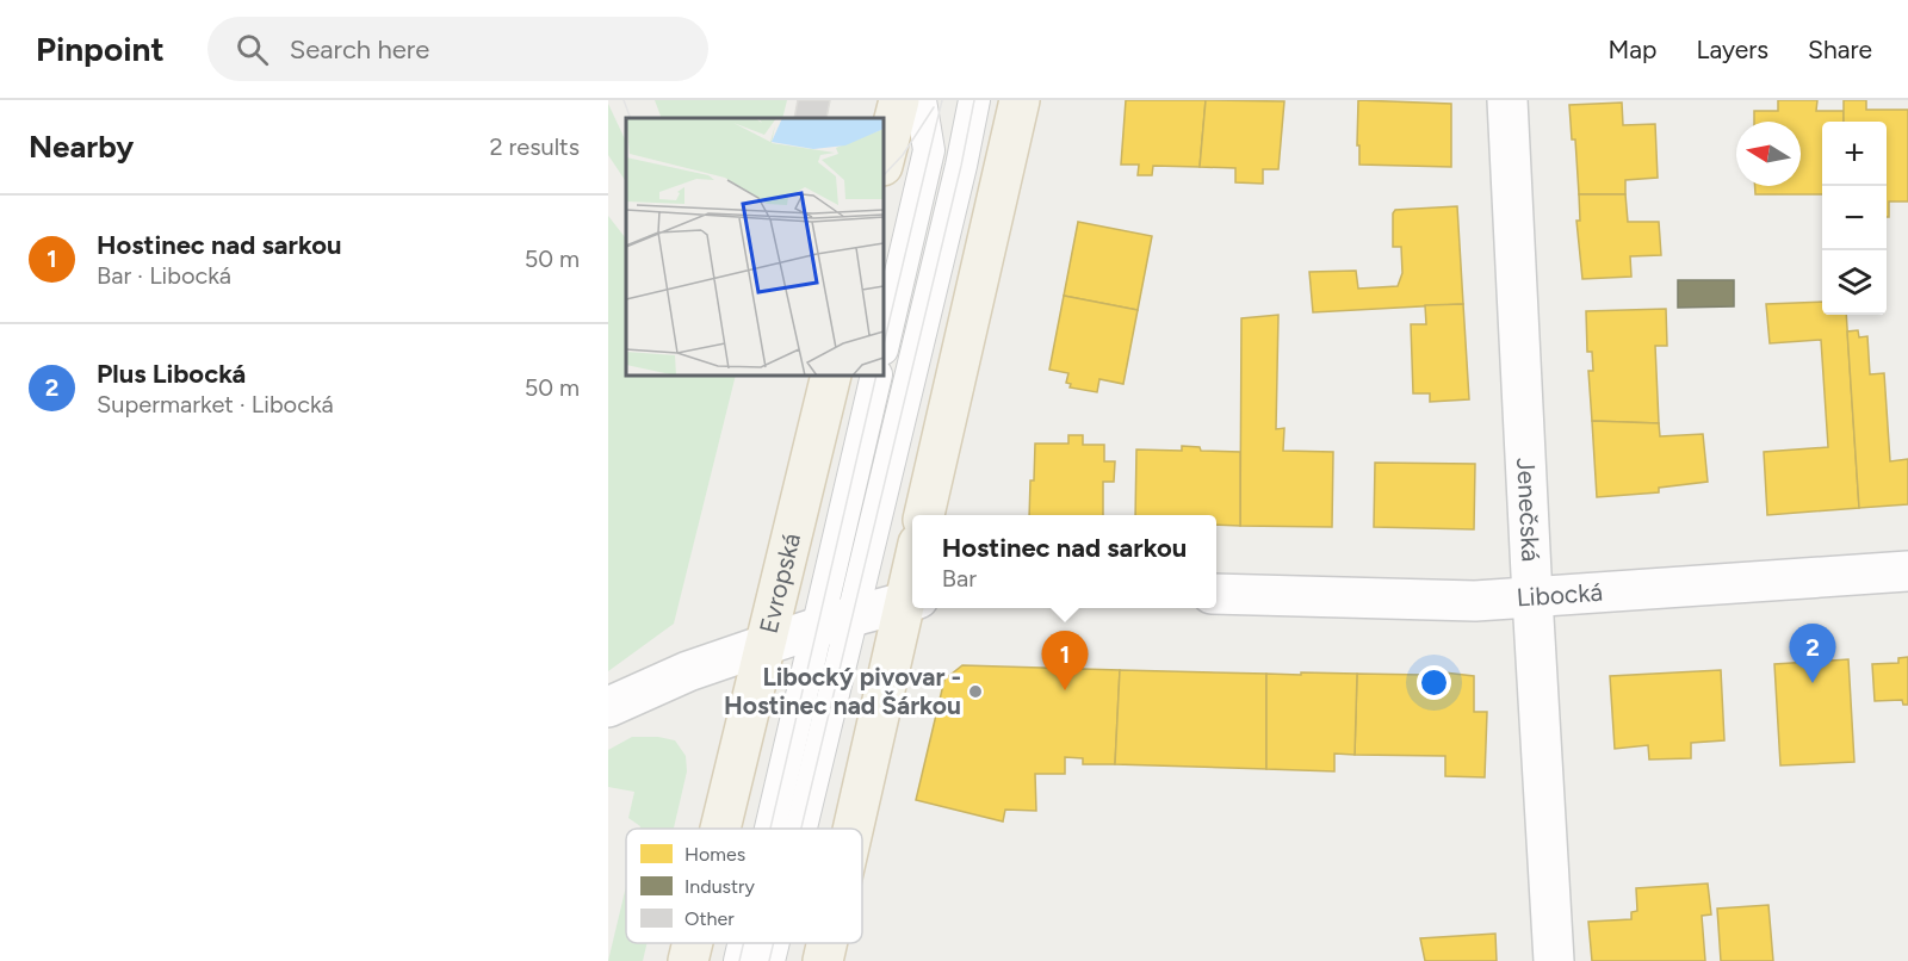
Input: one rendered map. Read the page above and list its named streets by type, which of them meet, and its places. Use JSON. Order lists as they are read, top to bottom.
{
  "streets": {
    "main road": ["Evropská"],
    "street": ["Jenečská", "Libocká"]
  },
  "crossings": [
    ["Jenečská", "Libocká"]
  ],
  "places": ["Libocký pivovar - Hostinec nad Šárkou"],
  "legend": ["Homes", "Industry", "Other"],
  "north": "left",
  "page": {
    "header": "Pinpoint",
    "search": "Search here",
    "nav": ["Map", "Layers", "Share"],
    "heading": ["Nearby", "2 results"],
    "map_buttons": ["+", "−"],
    "list": [
      {
        "mark": "1",
        "name": "Hostinec nad sarkou",
        "note": "Bar · Libocká",
        "value": "50 m"
      },
      {
        "mark": "2",
        "name": "Plus Libocká",
        "note": "Supermarket · Libocká",
        "value": "50 m"
      }
    ],
    "popup": ["Hostinec nad sarkou", "Bar"],
    "pins": ["2", "1"]
  }
}
